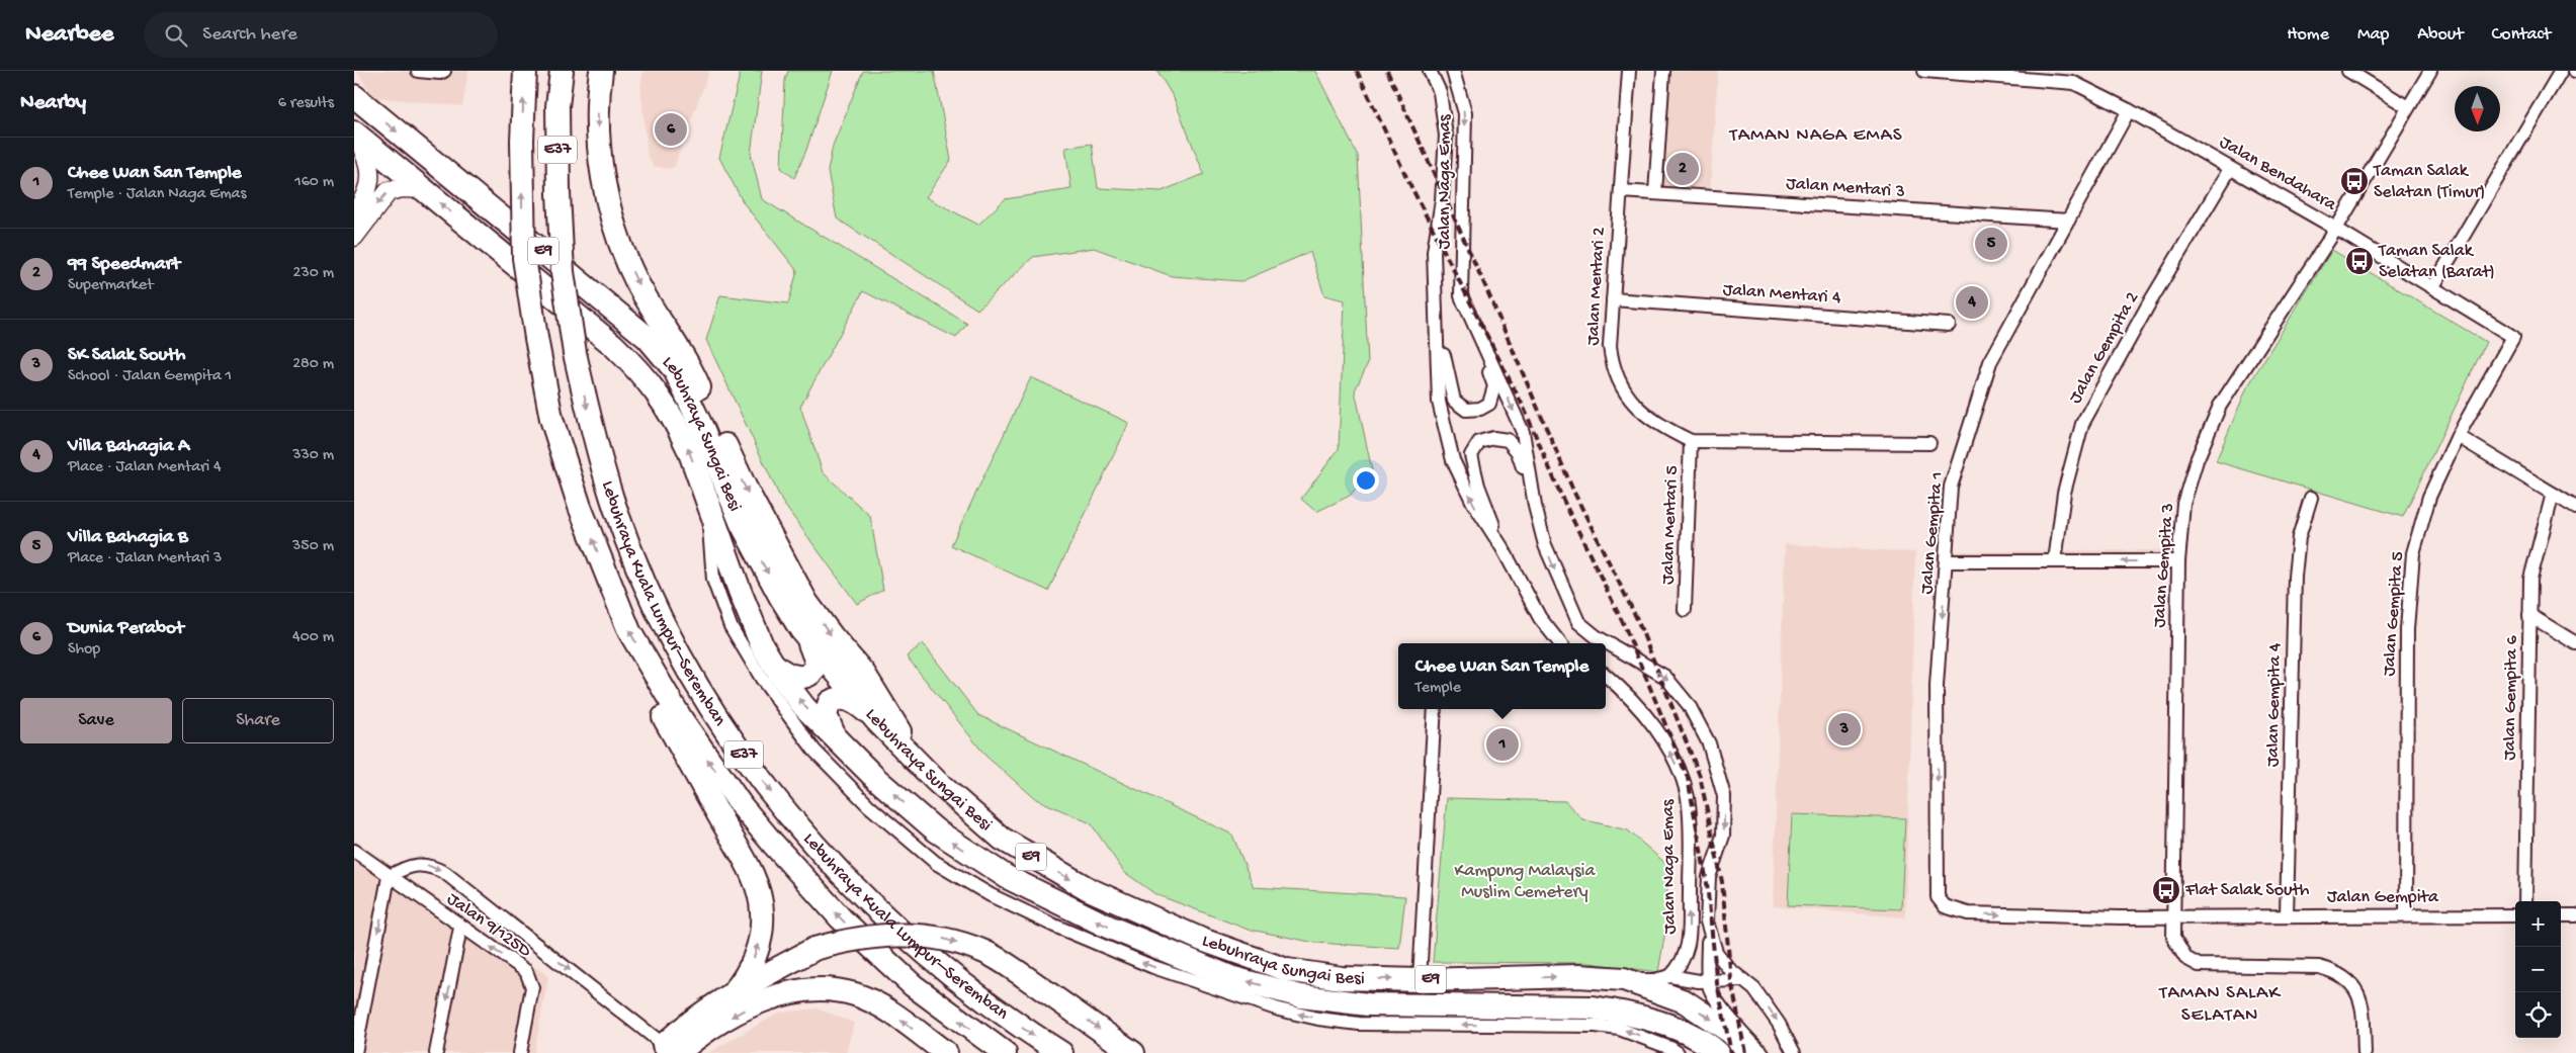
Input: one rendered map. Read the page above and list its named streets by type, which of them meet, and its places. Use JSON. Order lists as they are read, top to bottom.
{
  "streets": {
    "highway": [
      "E37",
      "E9",
      "Lebuhraya Sungai Besi",
      "Lebuhraya Kuala Lumpur–Seremban"
    ],
    "street": [
      "Jalan Bendahara",
      "Jalan Naga Emas",
      "Jalan Mentari 3",
      "Jalan Mentari 2",
      "Jalan Mentari 4",
      "Jalan Gempita 2",
      "Jalan Mentari 5",
      "Jalan Gempita 1",
      "Jalan Gempita 3",
      "Jalan Gempita 5",
      "Jalan Gempita 6",
      "Jalan Gempita 4",
      "Jalan Gempita",
      "Jalan 9/125D"
    ]
  },
  "crossings": [
    ["Jalan Bendahara", "Jalan Gempita 2"],
    ["Jalan Bendahara", "Jalan Gempita 1"],
    ["Jalan Bendahara", "Jalan Gempita 3"],
    ["Jalan Bendahara", "Jalan Gempita 5"],
    ["Jalan Mentari 3", "Jalan Mentari 2"],
    ["Jalan Mentari 3", "Jalan Gempita 1"],
    ["Jalan Mentari 2", "Jalan Mentari 4"],
    ["Jalan Mentari 2", "Jalan Mentari 5"],
    ["Jalan Gempita 1", "Jalan Gempita"],
    ["Jalan Gempita 3", "Jalan Gempita"],
    ["Jalan Gempita 5", "Jalan Gempita"],
    ["Jalan Gempita 4", "Jalan Gempita"]
  ],
  "one_way": ["Jalan Gempita 1", "Jalan Gempita", "Jalan 9/125D"],
  "districts": ["TAMAN NAGA EMAS", "TAMAN SALAK SELATAN"],
  "parks": ["Kampung Malaysia Muslim Cemetery"],
  "places": {
    "bus stop": ["Taman Salak Selatan (Timur)", "Taman Salak Selatan (Barat)", "Flat Salak South"]
  },
  "north": "bottom",
  "page": {
    "header": "Nearbee",
    "search": "Search here",
    "nav": [
      "Home",
      "Map",
      "About",
      "Contact"
    ],
    "heading": ["Nearby", "6 results"],
    "pins": [
      "6",
      "2",
      "5",
      "4",
      "3",
      "1"
    ],
    "list": [
      {
        "mark": "1",
        "name": "Chee Wan San Temple",
        "note": "Temple · Jalan Naga Emas",
        "value": "160 m"
      },
      {
        "mark": "2",
        "name": "99 Speedmart",
        "note": "Supermarket",
        "value": "230 m"
      },
      {
        "mark": "3",
        "name": "SK Salak South",
        "note": "School · Jalan Gempita 1",
        "value": "280 m"
      },
      {
        "mark": "4",
        "name": "Villa Bahagia A",
        "note": "Place · Jalan Mentari 4",
        "value": "330 m"
      },
      {
        "mark": "5",
        "name": "Villa Bahagia B",
        "note": "Place · Jalan Mentari 3",
        "value": "350 m"
      },
      {
        "mark": "6",
        "name": "Dunia Perabot",
        "note": "Shop",
        "value": "400 m"
      }
    ],
    "popup": ["Chee Wan San Temple", "Temple"],
    "buttons": ["Save", "Share"],
    "map_buttons": ["+", "−"]
  }
}
